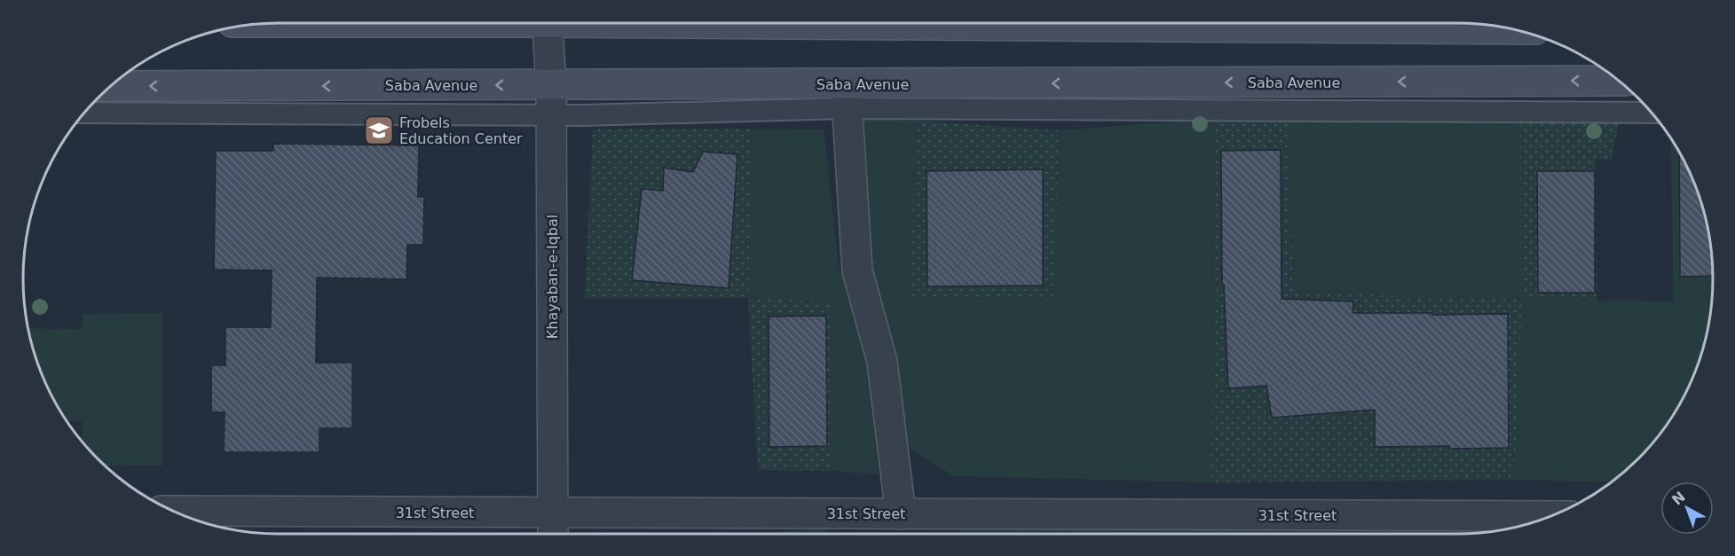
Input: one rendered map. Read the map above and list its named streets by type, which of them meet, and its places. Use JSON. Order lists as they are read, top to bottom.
{
  "streets": {
    "main road": ["Saba Avenue"],
    "street": ["Khayaban-e-Iqbal", "31st Street"]
  },
  "crossings": [
    ["Saba Avenue", "Khayaban-e-Iqbal"],
    ["Khayaban-e-Iqbal", "31st Street"]
  ],
  "places": {
    "school or university": ["Frobels Education Center"]
  },
  "north": "top left"
}
